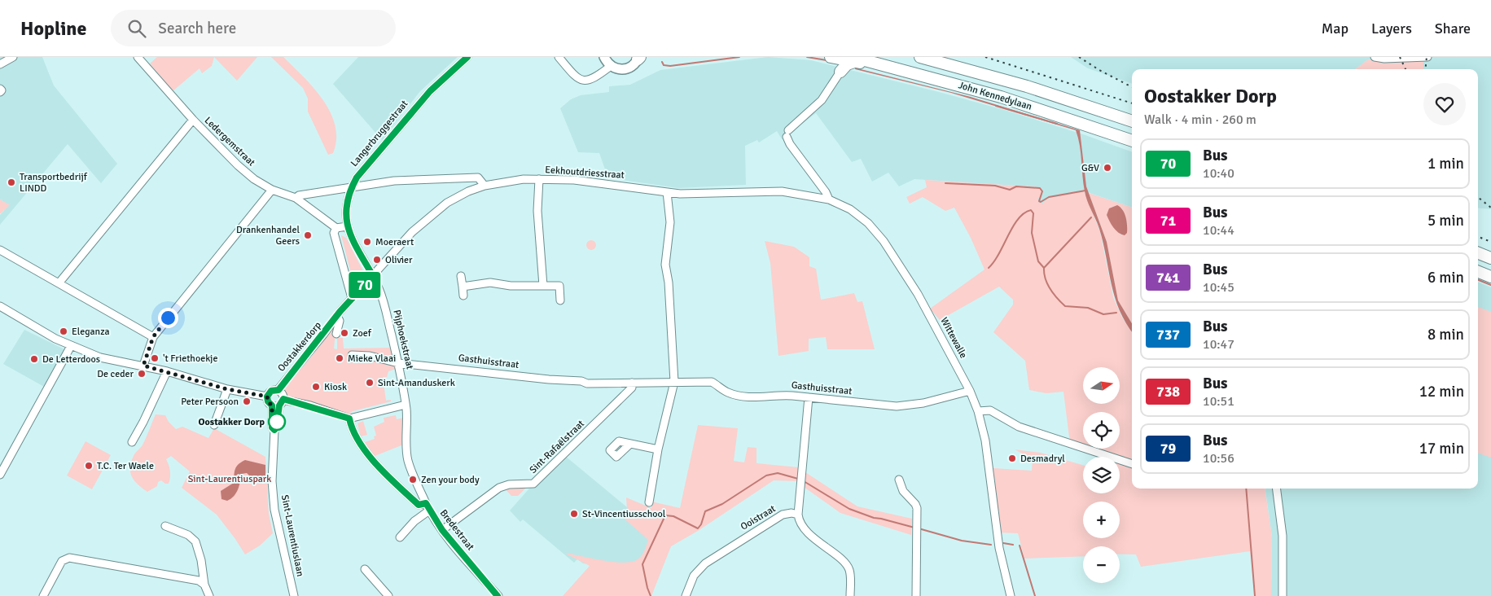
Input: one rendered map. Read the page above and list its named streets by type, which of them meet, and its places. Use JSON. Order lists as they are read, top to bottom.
{
  "streets": {
    "highway": ["John Kennedylaan"],
    "street": [
      "Langerbruggestraat",
      "Ledergemstraat",
      "Eekhoutdriesstraat",
      "Wittewalle",
      "Pijphoekstraat",
      "Oostakkerdorp",
      "Gasthuisstraat",
      "Sint-Rafaëlstraat",
      "Ooistraat",
      "Bredestraat",
      "Sint-Laurentiuslaan"
    ]
  },
  "crossings": [
    ["Langerbruggestraat", "Pijphoekstraat"],
    ["Eekhoutdriesstraat", "Wittewalle"],
    ["Eekhoutdriesstraat", "Pijphoekstraat"],
    ["Eekhoutdriesstraat", "Oostakkerdorp"],
    ["Wittewalle", "Gasthuisstraat"],
    ["Pijphoekstraat", "Oostakkerdorp"],
    ["Pijphoekstraat", "Gasthuisstraat"],
    ["Pijphoekstraat", "Bredestraat"],
    ["Oostakkerdorp", "Sint-Laurentiuslaan"],
    ["Gasthuisstraat", "Sint-Rafaëlstraat"],
    ["Sint-Rafaëlstraat", "Bredestraat"]
  ],
  "parks": ["Sint-Laurentiuspark"],
  "places": [
    "G&V",
    "Transportbedrijf LINDD",
    "Drankenhandel Geers",
    "Moeraert",
    "Olivier",
    "Eleganza",
    "Zoef",
    "'t Friethoekje",
    "Mieke Vlaai",
    "De Letterdoos",
    "De ceder",
    "Sint-Amanduskerk",
    "Kiosk",
    "Peter Persoon",
    "Oostakker Dorp",
    "Desmadryl",
    "T.C. Ter Waele",
    "Zen your body",
    "St-Vincentiusschool"
  ],
  "lines": ["bus line 70"],
  "north": "right",
  "page": {
    "header": "Hopline",
    "search": "Search here",
    "nav": ["Map", "Layers", "Share"],
    "on_map": "70",
    "heading": ["Oostakker Dorp", "Walk · 4 min · 260 m"],
    "list": [
      {
        "mark": "70",
        "name": "Bus",
        "note": "10:40",
        "value": "1 min"
      },
      {
        "mark": "71",
        "name": "Bus",
        "note": "10:44",
        "value": "5 min"
      },
      {
        "mark": "741",
        "name": "Bus",
        "note": "10:45",
        "value": "6 min"
      },
      {
        "mark": "737",
        "name": "Bus",
        "note": "10:47",
        "value": "8 min"
      },
      {
        "mark": "738",
        "name": "Bus",
        "note": "10:51",
        "value": "12 min"
      },
      {
        "mark": "79",
        "name": "Bus",
        "note": "10:56",
        "value": "17 min"
      }
    ],
    "map_buttons": ["+", "−"]
  }
}
